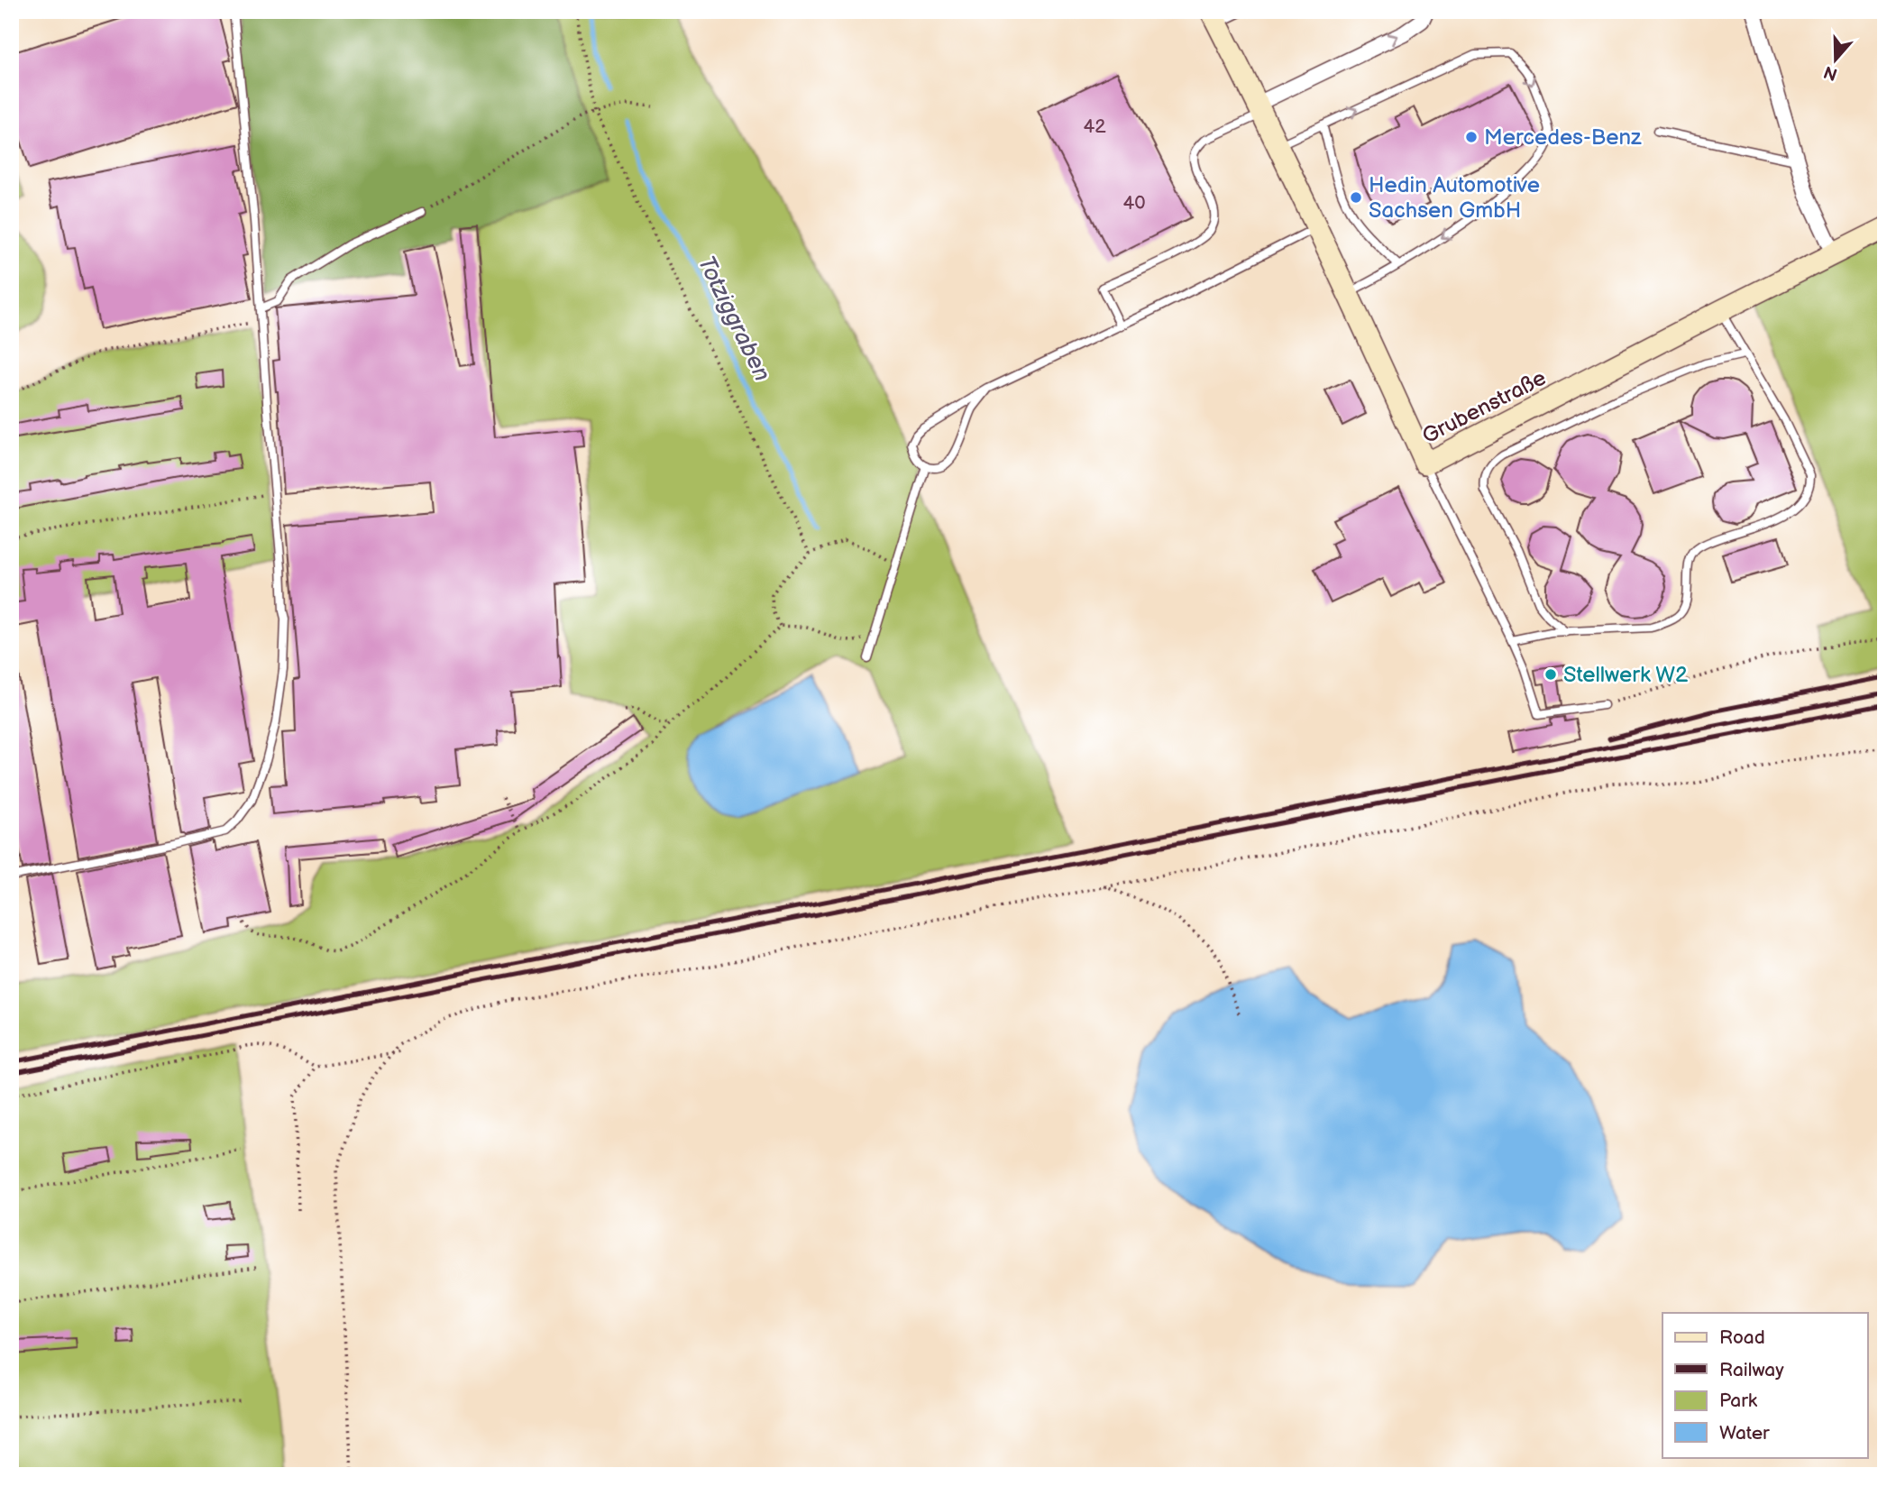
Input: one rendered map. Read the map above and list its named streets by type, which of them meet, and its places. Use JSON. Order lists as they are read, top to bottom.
{
  "streets": {
    "street": ["Grubenstraße"]
  },
  "water": ["Totziggraben"],
  "places": ["Mercedes-Benz", "Hedin Automotive Sachsen GmbH", "Stellwerk W2"],
  "house_numbers": ["42", "40"],
  "legend": [
    "Road",
    "Railway",
    "Park",
    "Water"
  ],
  "north": "bottom"
}
